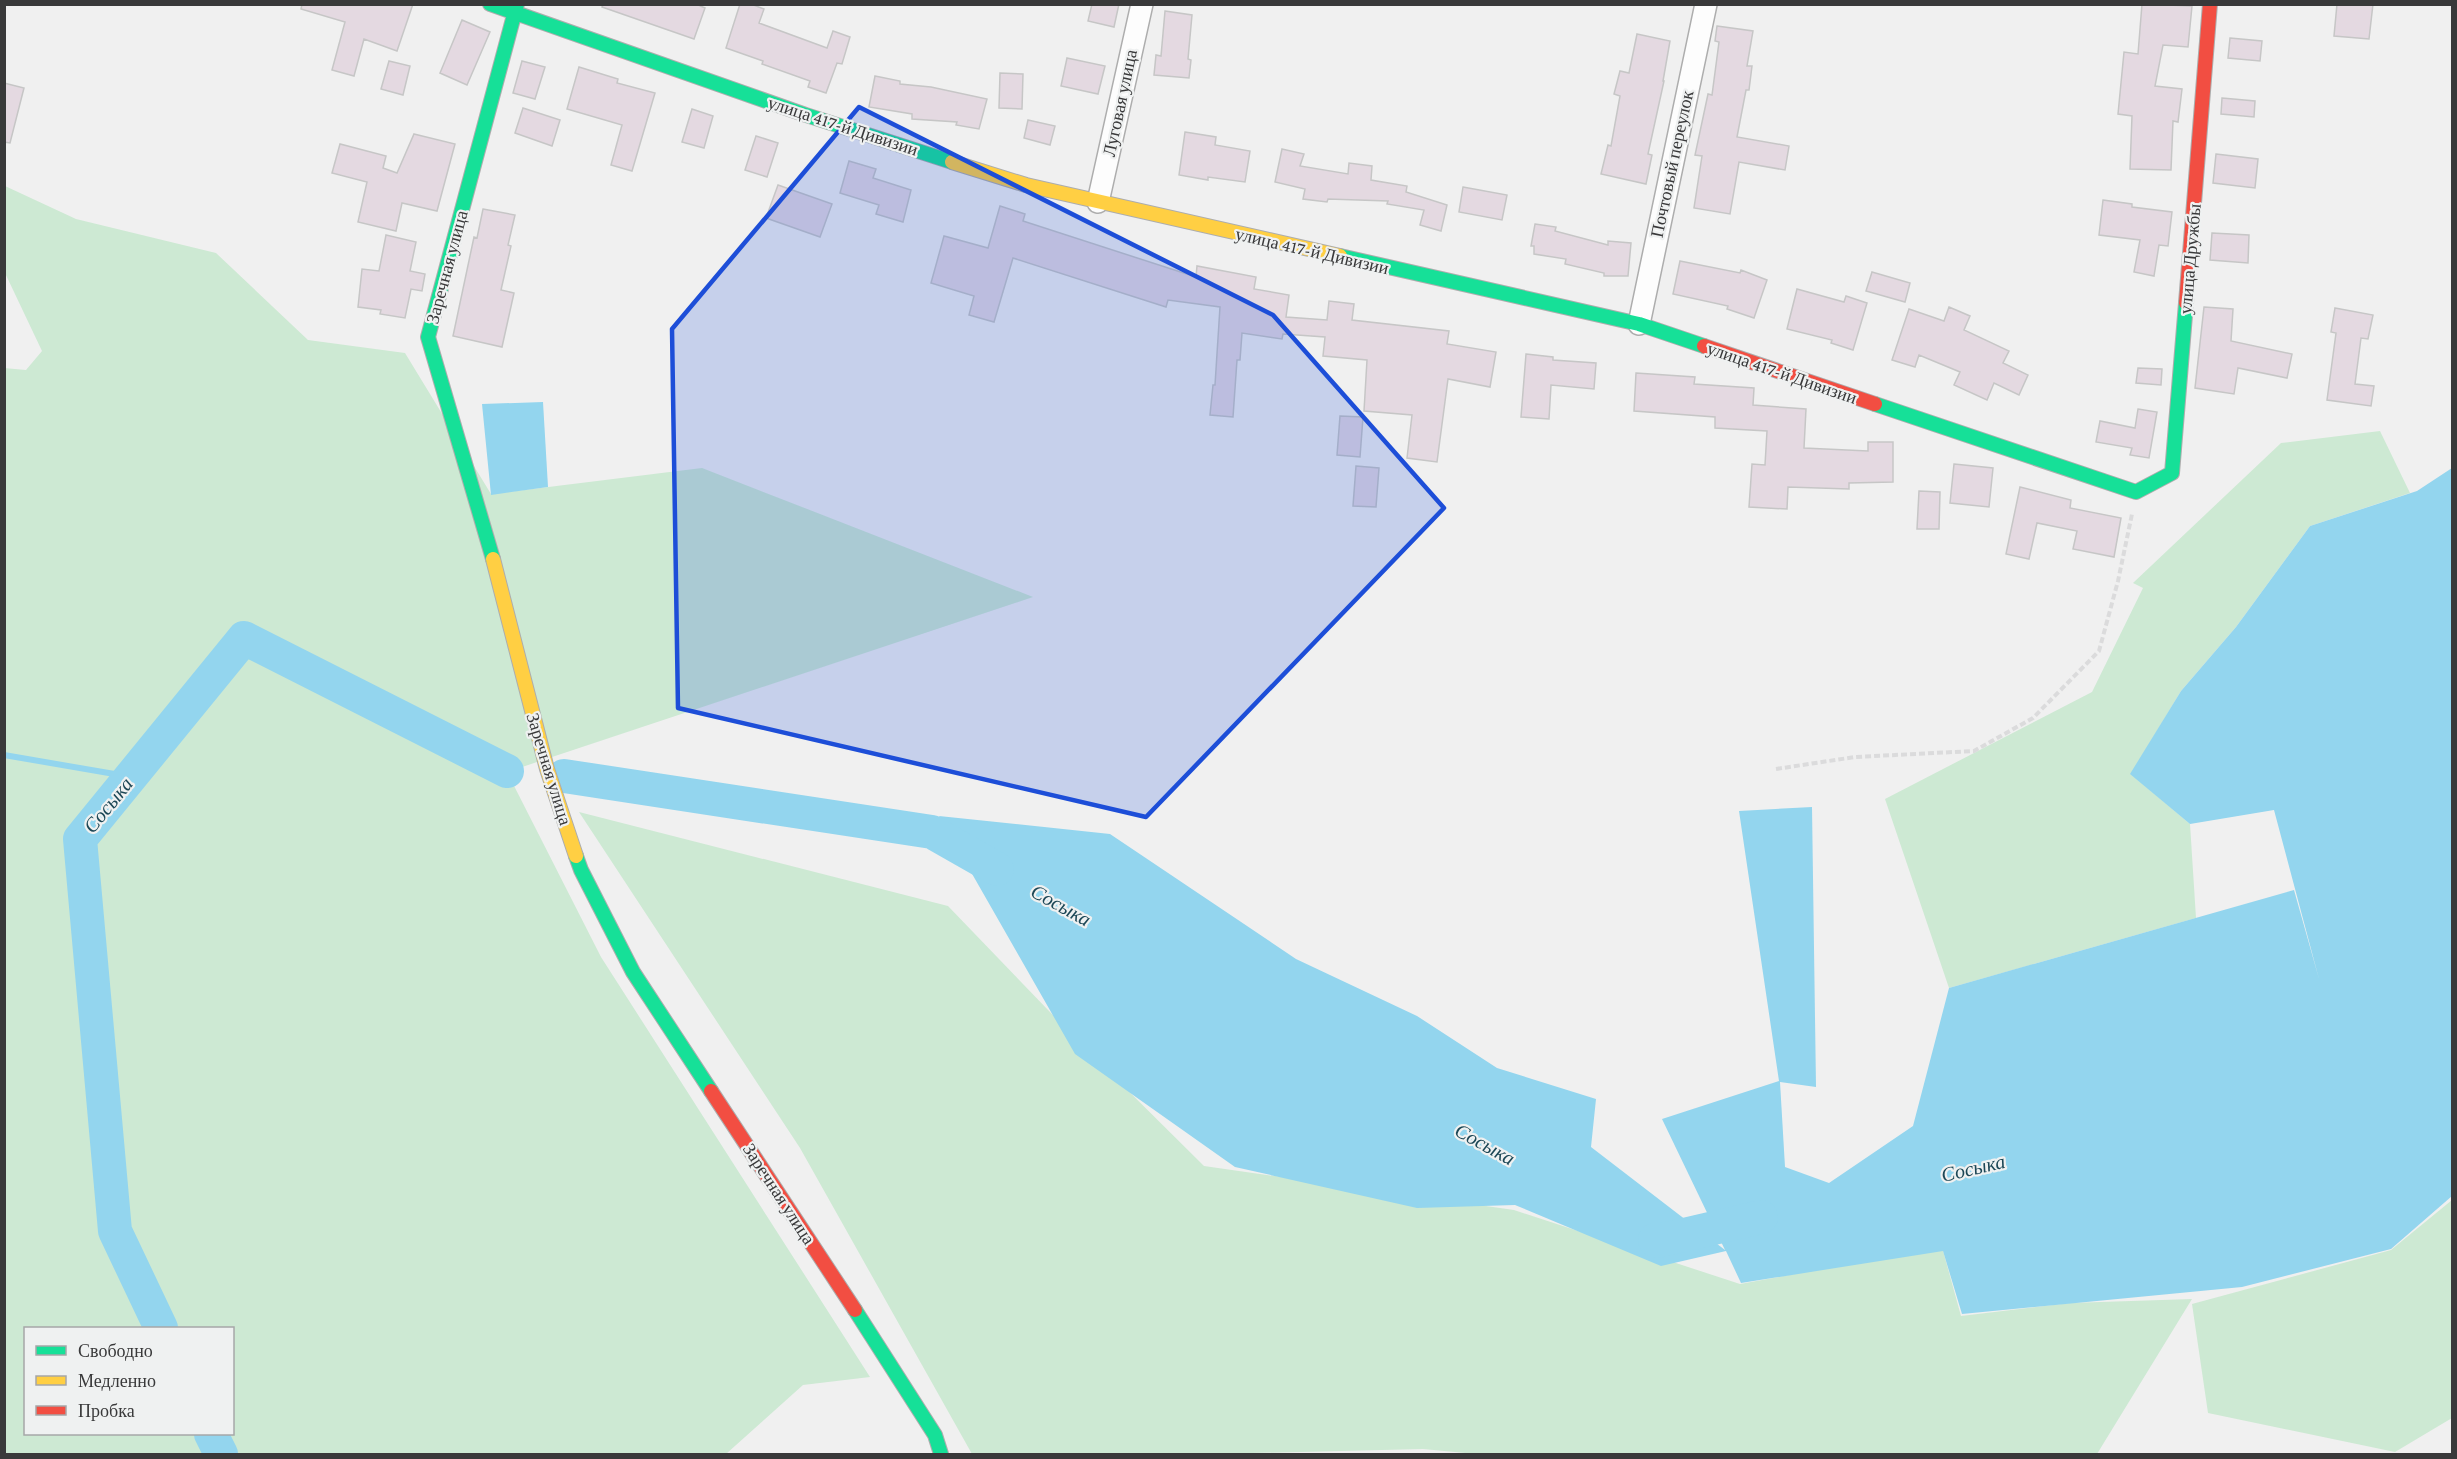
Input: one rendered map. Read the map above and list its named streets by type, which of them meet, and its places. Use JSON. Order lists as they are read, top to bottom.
{
  "streets": {
    "street": [
      "Луговая улица",
      "улица 417-й Дивизии",
      "Почтовый переулок",
      "улица Дружбы",
      "Заречная улица"
    ]
  },
  "crossings": [
    ["Луговая улица", "улица 417-й Дивизии"],
    ["улица 417-й Дивизии", "Почтовый переулок"],
    ["улица 417-й Дивизии", "улица Дружбы"],
    ["улица 417-й Дивизии", "Заречная улица"]
  ],
  "water": ["Сосыка"],
  "legend": ["Свободно", "Медленно", "Пробка"]
}
